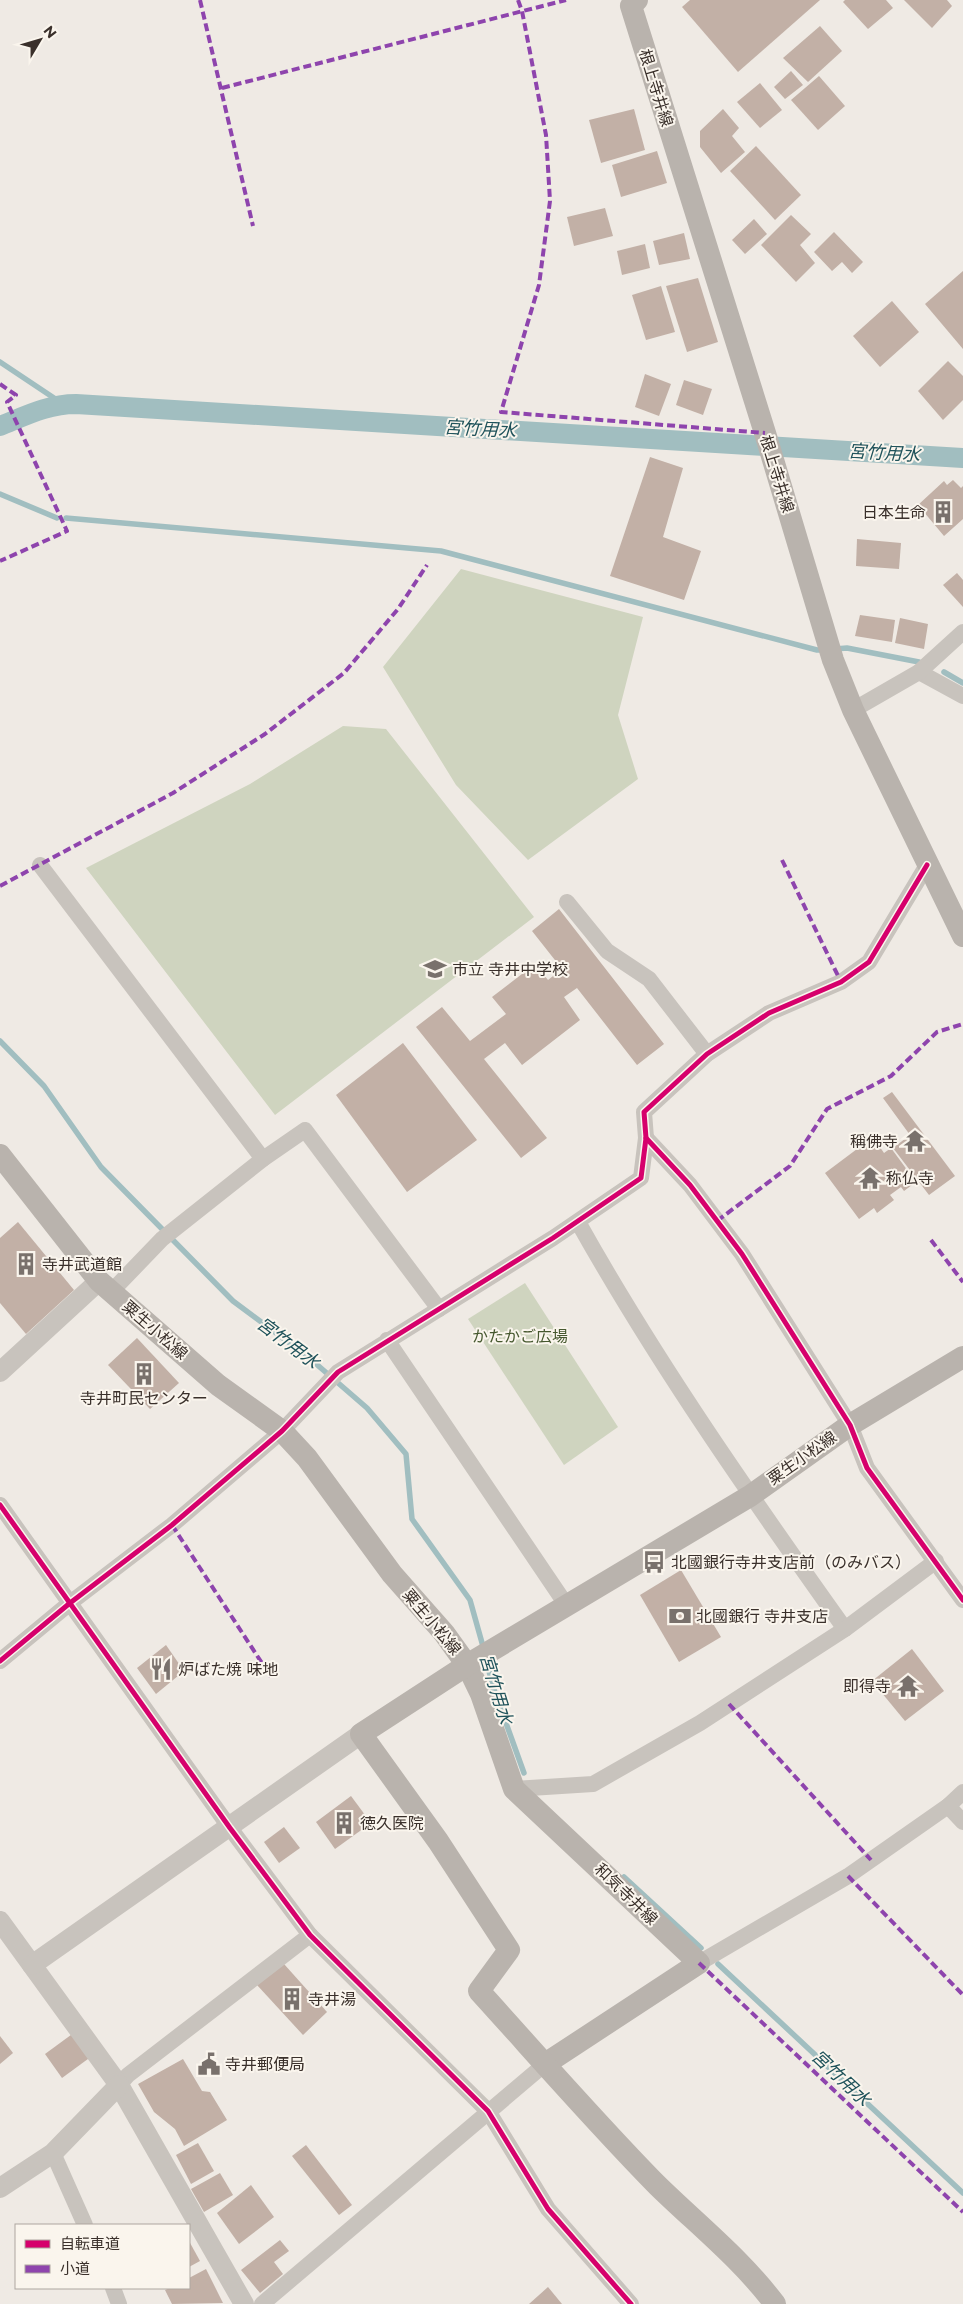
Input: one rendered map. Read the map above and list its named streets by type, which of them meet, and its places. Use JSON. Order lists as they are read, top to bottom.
{
  "streets": {
    "main road": ["根上寺井線", "粟生小松線", "和気寺井線"]
  },
  "crossings": [
    ["粟生小松線", "和気寺井線"]
  ],
  "water": ["宮竹用水"],
  "parks": ["かたかご広場"],
  "places": {
    "building": [
      "日本生命",
      "寺井武道館",
      "寺井町民センター",
      "徳久医院",
      "寺井湯"
    ],
    "school or university": ["市立 寺井中学校"],
    "temple": ["稱佛寺", "称仏寺", "即得寺"],
    "bus stop": ["北國銀行寺井支店前（のみバス）"],
    "bank": ["北國銀行 寺井支店"],
    "restaurant": ["炉ばた焼 味地"],
    "public building": ["寺井郵便局"]
  },
  "legend": ["自転車道", "小道"],
  "north": "top right"
}
